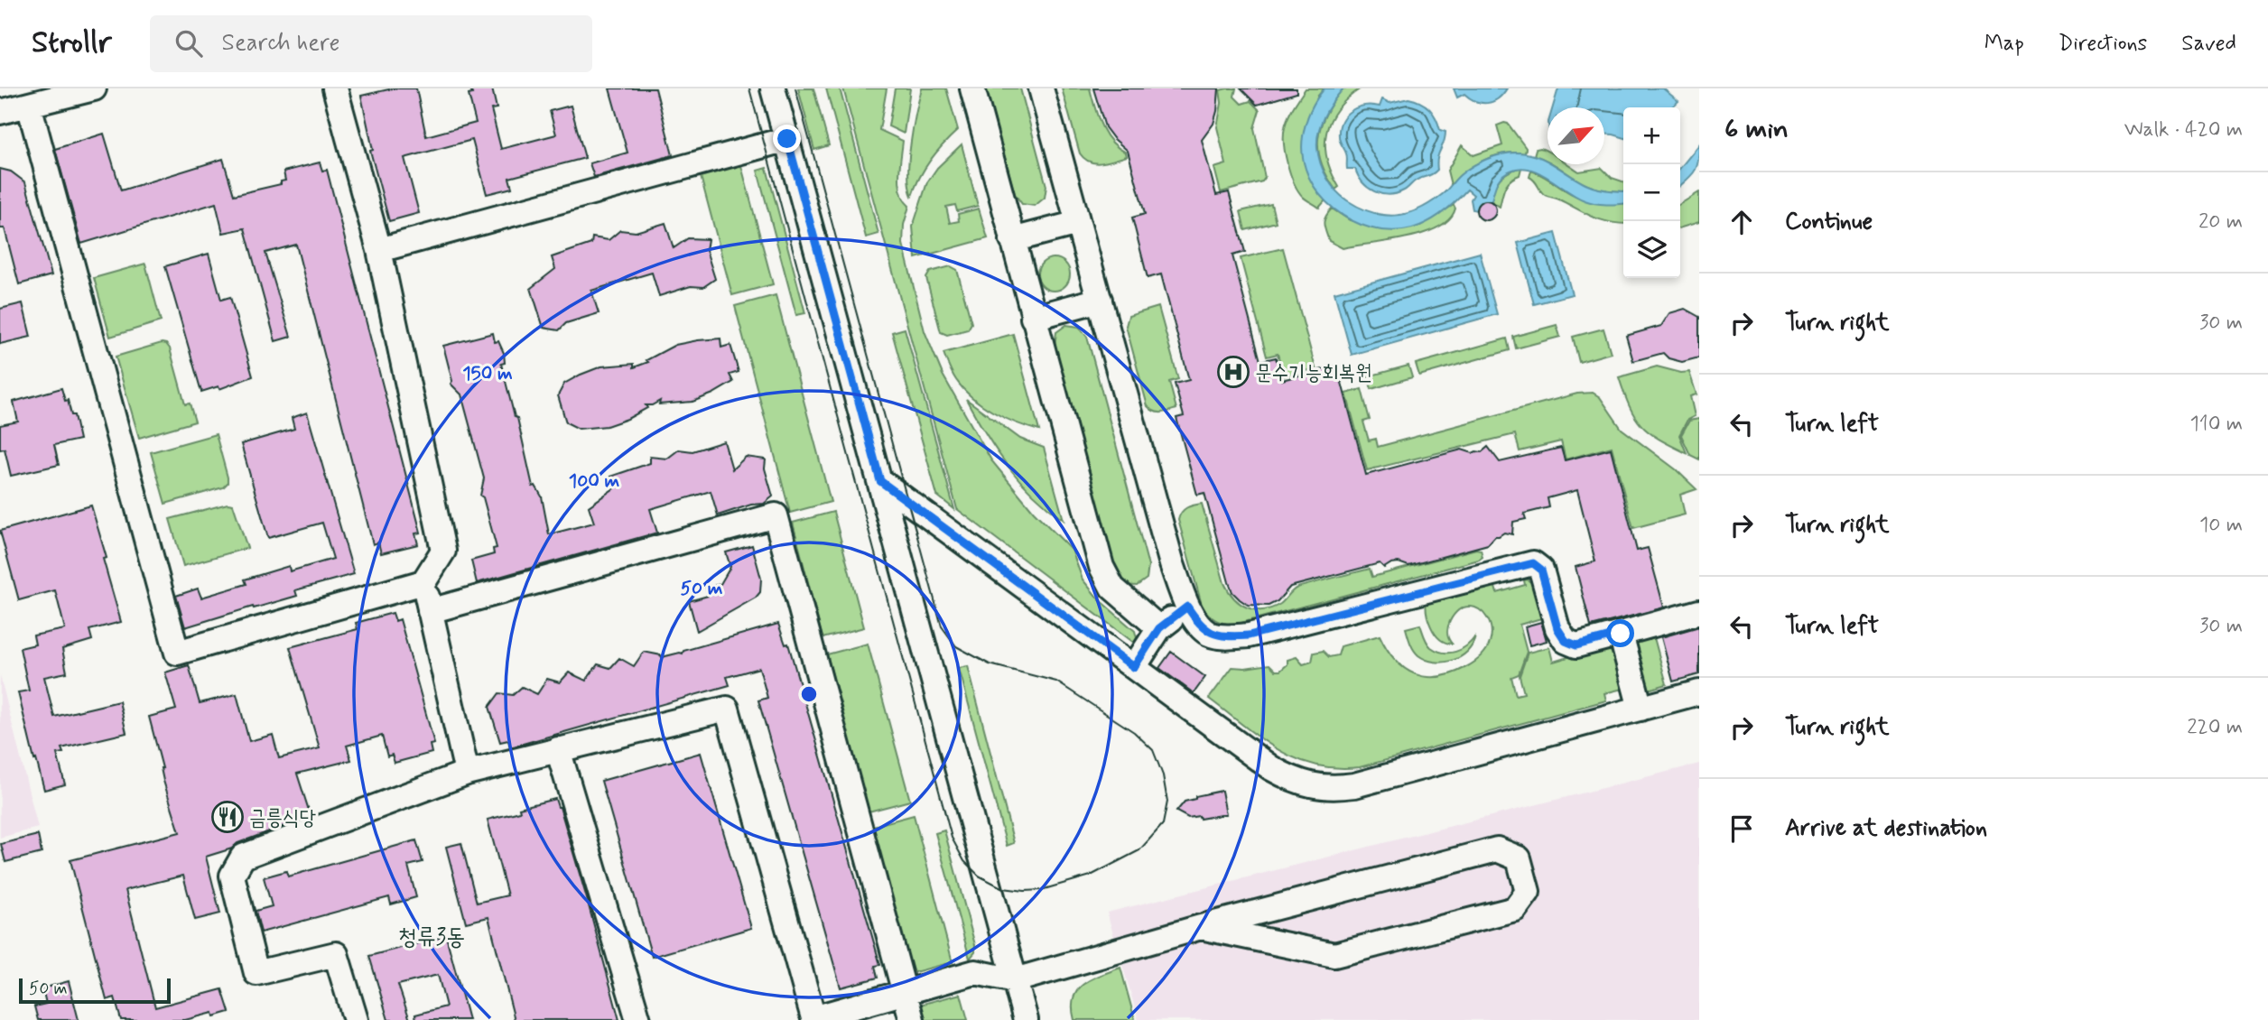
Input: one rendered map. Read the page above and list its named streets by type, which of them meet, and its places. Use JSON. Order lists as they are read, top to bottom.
{
  "districts": ["청류3동"],
  "places": {
    "hospital": ["문수기능회복원"],
    "restaurant": ["금릉식당"]
  },
  "scale_bar": "50 m",
  "north": "top right",
  "page": {
    "header": "Strollr",
    "search": "Search here",
    "nav": ["Map", "Directions", "Saved"],
    "heading": ["6 min", "Walk · 420 m"],
    "map_buttons": ["+", "−"],
    "list": [
      ["Continue", "20 m"],
      ["Turn right", "30 m"],
      ["Turn left", "110 m"],
      ["Turn right", "10 m"],
      ["Turn left", "30 m"],
      ["Turn right", "220 m"],
      "Arrive at destination"
    ],
    "scale": "50 m"
  },
  "rings": ["150 m", "100 m", "50 m"]
}
